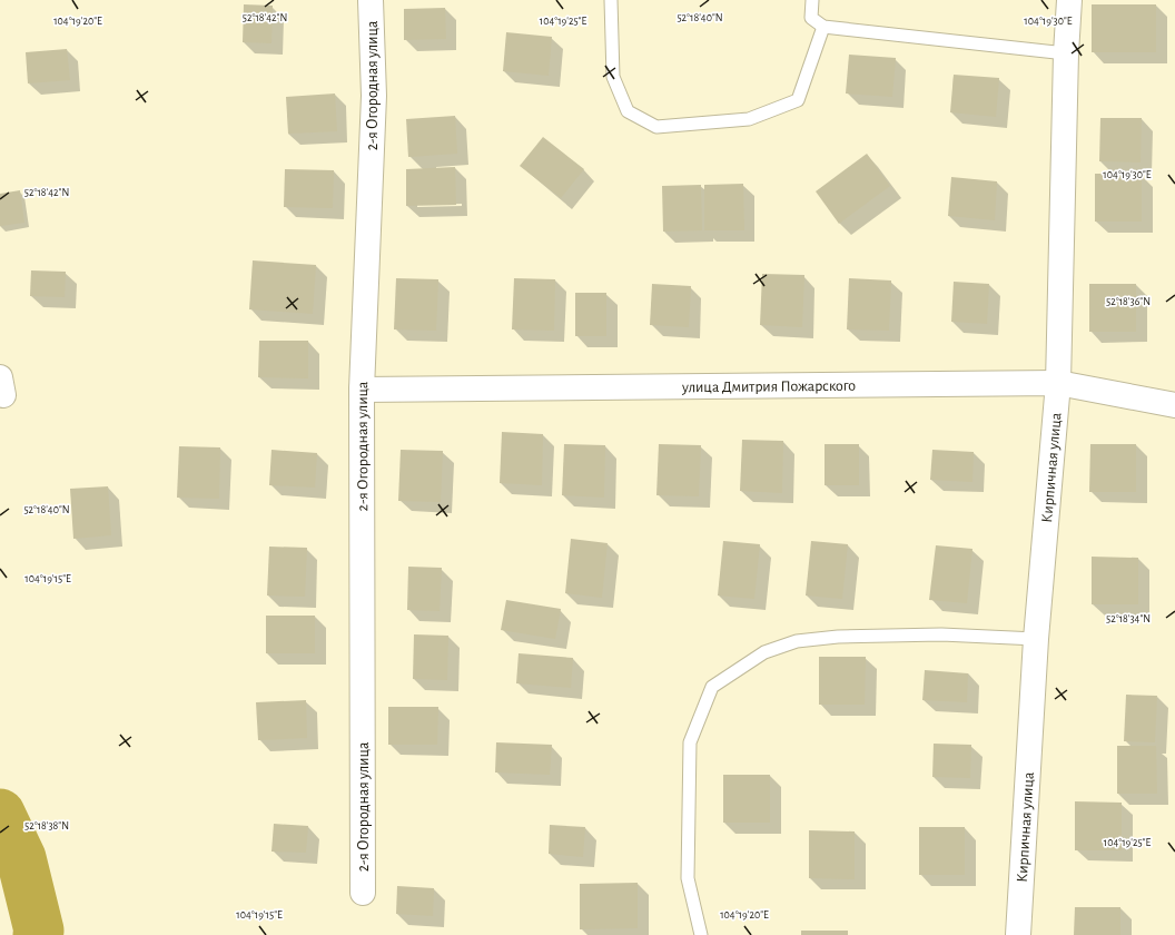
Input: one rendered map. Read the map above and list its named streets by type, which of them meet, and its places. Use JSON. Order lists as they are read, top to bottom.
{
  "streets": {
    "street": ["2-я Огородная улица", "улица Дмитрия Пожарского", "Кирпичная улица"]
  },
  "crossings": [
    ["2-я Огородная улица", "улица Дмитрия Пожарского"],
    ["улица Дмитрия Пожарского", "Кирпичная улица"]
  ],
  "coordinates": [
    "52°18'42\"N",
    "52°18'40\"N",
    "104°19'20\"E",
    "104°19'25\"E",
    "104°19'30\"E",
    "52°18'36\"N",
    "104°19'15\"E",
    "52°18'34\"N",
    "52°18'38\"N"
  ]
}
